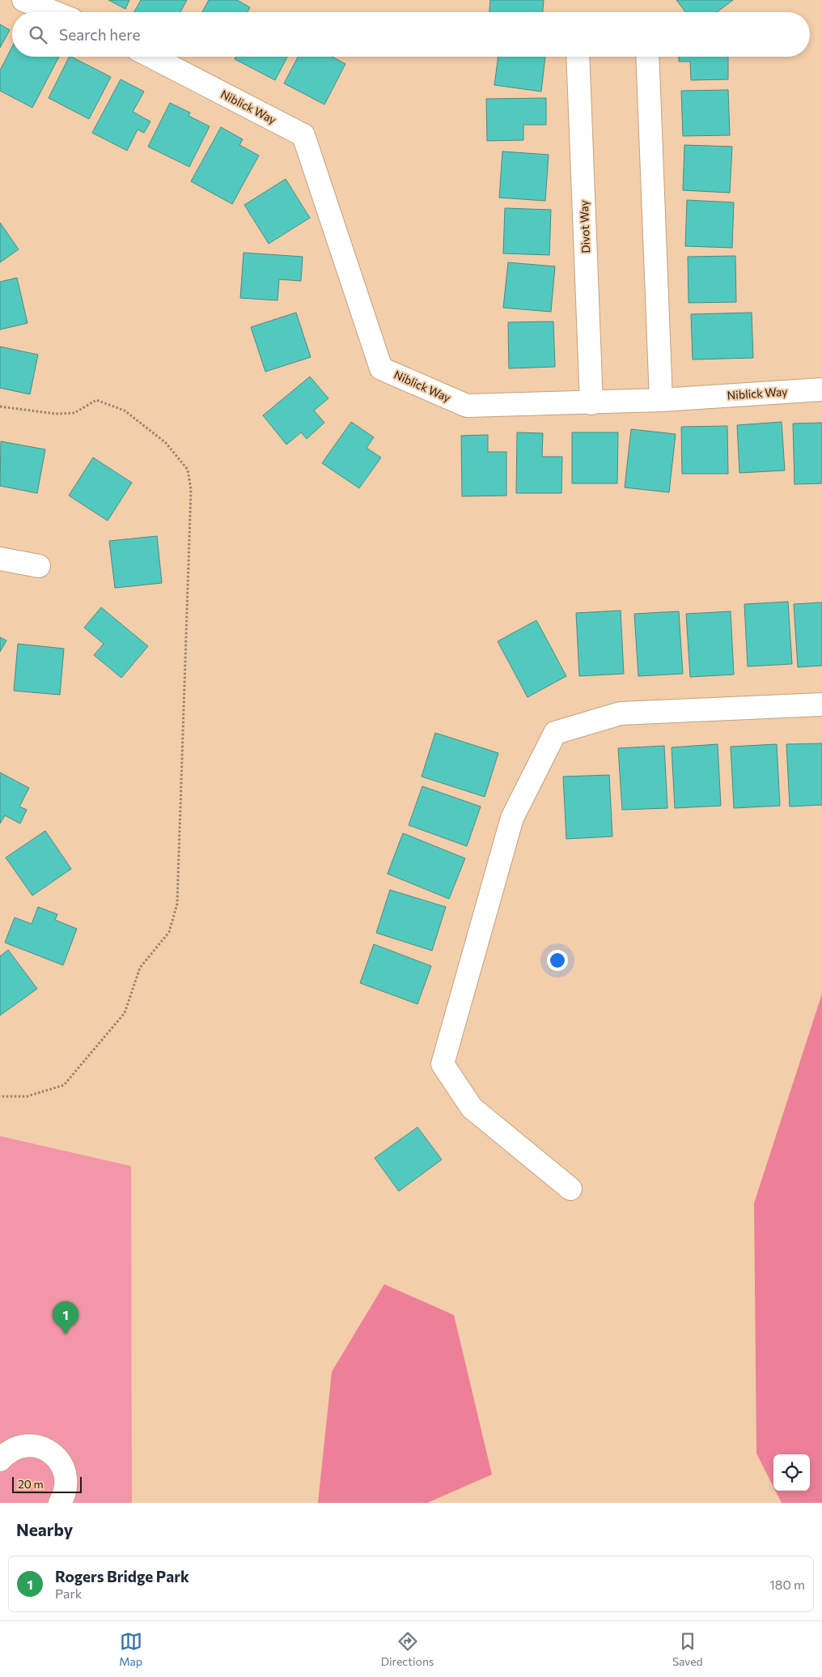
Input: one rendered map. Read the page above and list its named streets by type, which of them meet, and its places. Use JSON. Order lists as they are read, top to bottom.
{
  "streets": {
    "street": ["Niblick Way", "Divot Way"]
  },
  "crossings": [
    ["Niblick Way", "Divot Way"]
  ],
  "scale_bar": "20 m",
  "page": {
    "search": "Search here",
    "pins": "1",
    "scale": "20 m",
    "heading": "Nearby",
    "list": [
      {
        "mark": "1",
        "name": "Rogers Bridge Park",
        "note": "Park",
        "value": "180 m"
      }
    ],
    "nav": ["Map", "Directions", "Saved"]
  }
}
